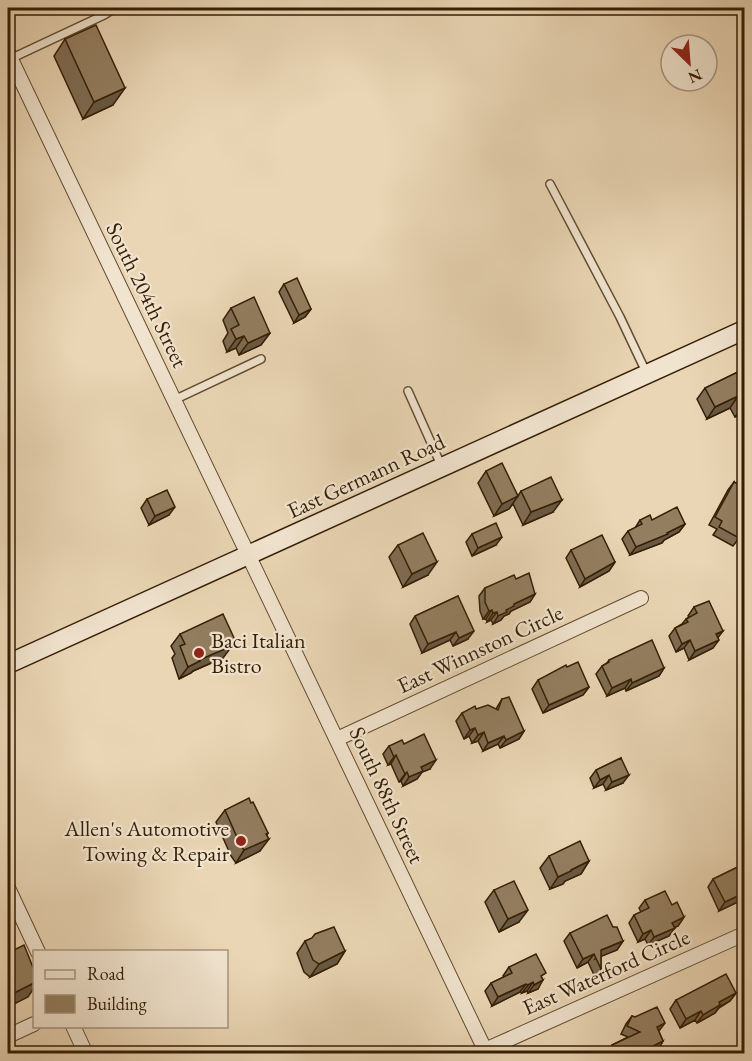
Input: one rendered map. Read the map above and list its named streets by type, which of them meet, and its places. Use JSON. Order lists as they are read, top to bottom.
{
  "streets": {
    "street": [
      "South 204th Street",
      "East Germann Road",
      "East Winnston Circle",
      "South 88th Street",
      "East Waterford Circle"
    ]
  },
  "crossings": [
    ["South 204th Street", "East Germann Road"],
    ["South 204th Street", "South 88th Street"],
    ["East Germann Road", "South 88th Street"],
    ["East Winnston Circle", "South 88th Street"],
    ["South 88th Street", "East Waterford Circle"]
  ],
  "places": ["Baci Italian Bistro", "Allen's Automotive Towing & Repair"],
  "legend": ["Road", "Building"],
  "north": "bottom right"
}
